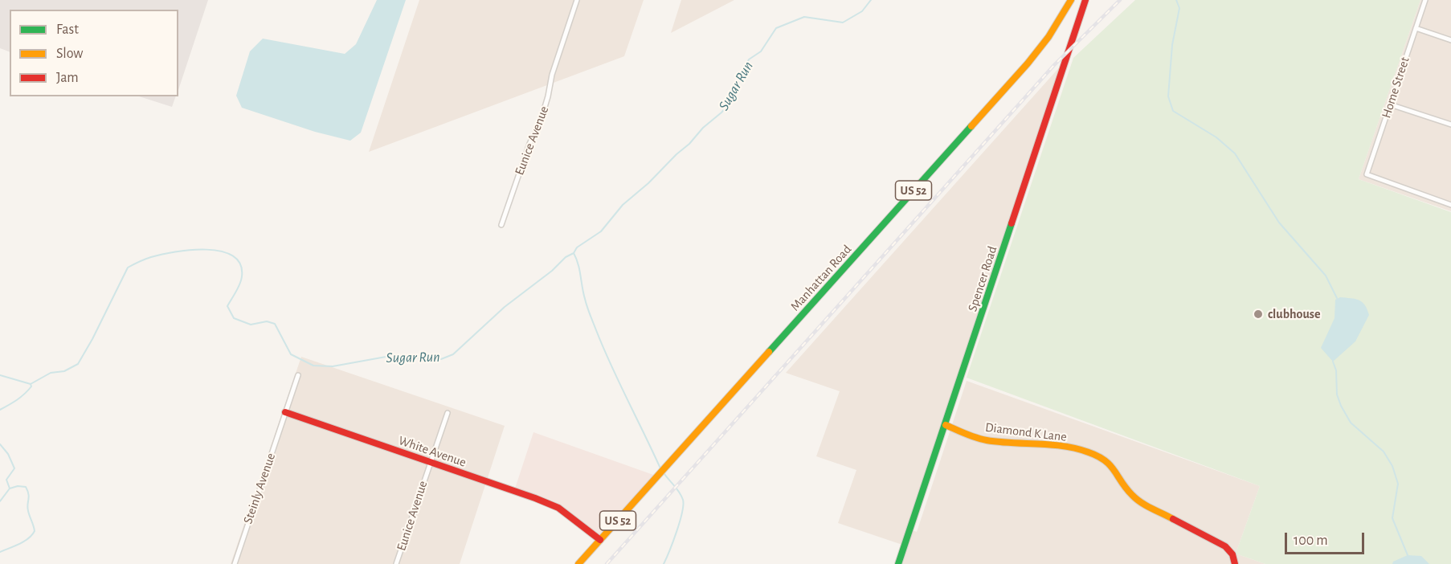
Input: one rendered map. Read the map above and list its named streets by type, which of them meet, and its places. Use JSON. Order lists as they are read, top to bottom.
{
  "streets": {
    "street": [
      "Home Street",
      "Eunice Avenue",
      "US 52",
      "Manhattan Road",
      "Spencer Road",
      "Diamond K Lane",
      "White Avenue",
      "Steinly Avenue"
    ]
  },
  "crossings": [
    ["Eunice Avenue", "White Avenue"],
    ["Manhattan Road", "White Avenue"],
    ["Spencer Road", "Diamond K Lane"],
    ["White Avenue", "Steinly Avenue"]
  ],
  "water": ["Sugar Run"],
  "places": ["clubhouse"],
  "legend": ["Fast", "Slow", "Jam"],
  "scale_bar": "100 m"
}
